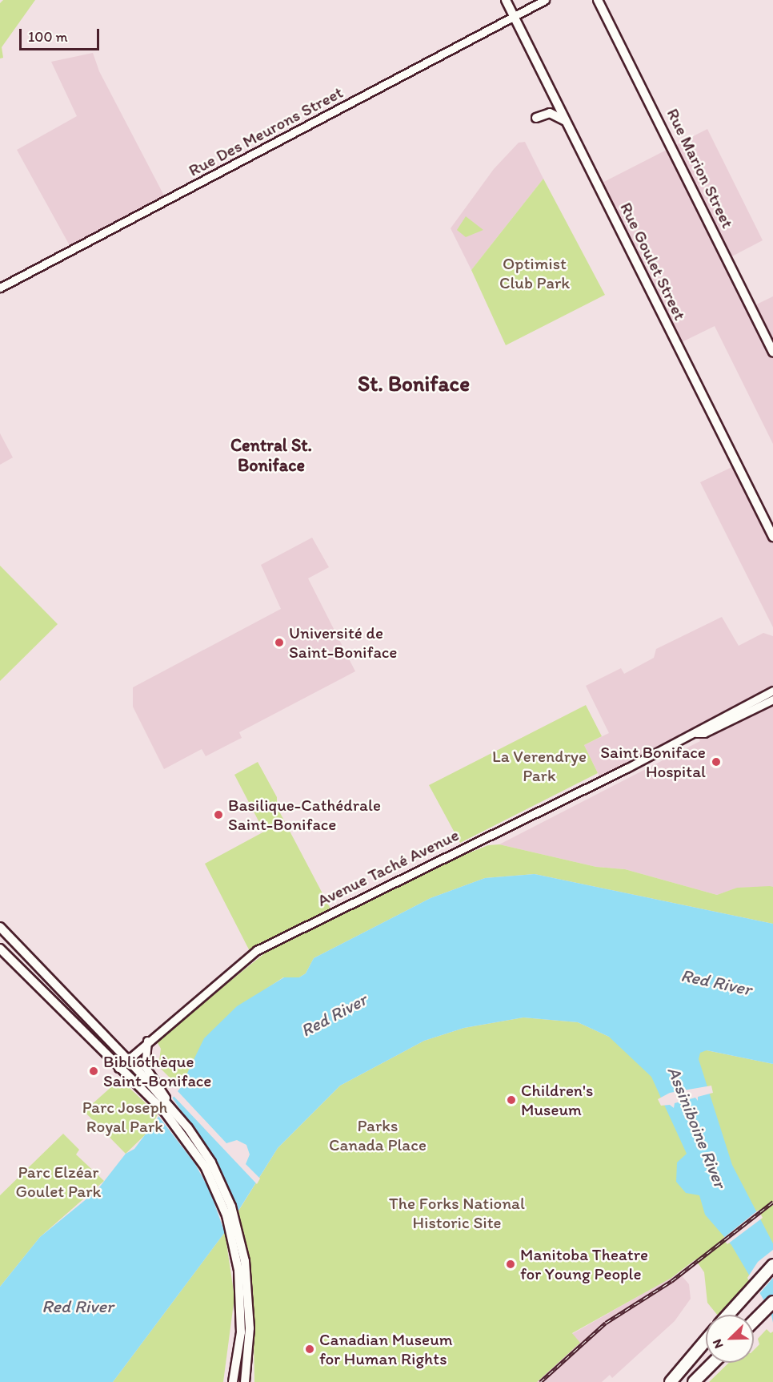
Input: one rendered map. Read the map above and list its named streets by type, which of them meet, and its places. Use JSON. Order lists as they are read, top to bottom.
{
  "streets": {
    "main road": ["Rue Marion Street", "Rue Goulet Street"],
    "street": ["Rue Des Meurons Street", "Avenue Taché Avenue"]
  },
  "crossings": [
    ["Rue Des Meurons Street", "Rue Goulet Street"]
  ],
  "districts": ["St. Boniface", "Central St. Boniface"],
  "water": ["Red River", "Assiniboine River"],
  "parks": [
    "Optimist Club Park",
    "La Verendrye Park",
    "Parc Joseph Royal Park",
    "Parks Canada Place",
    "Parc Elzéar Goulet Park",
    "The Forks National Historic Site"
  ],
  "places": [
    "Université de Saint-Boniface",
    "Saint Boniface Hospital",
    "Basilique-Cathédrale Saint-Boniface",
    "Bibliothèque Saint-Boniface",
    "Children's Museum",
    "Manitoba Theatre for Young People",
    "Canadian Museum for Human Rights"
  ],
  "scale_bar": "100 m",
  "north": "bottom left"
}
